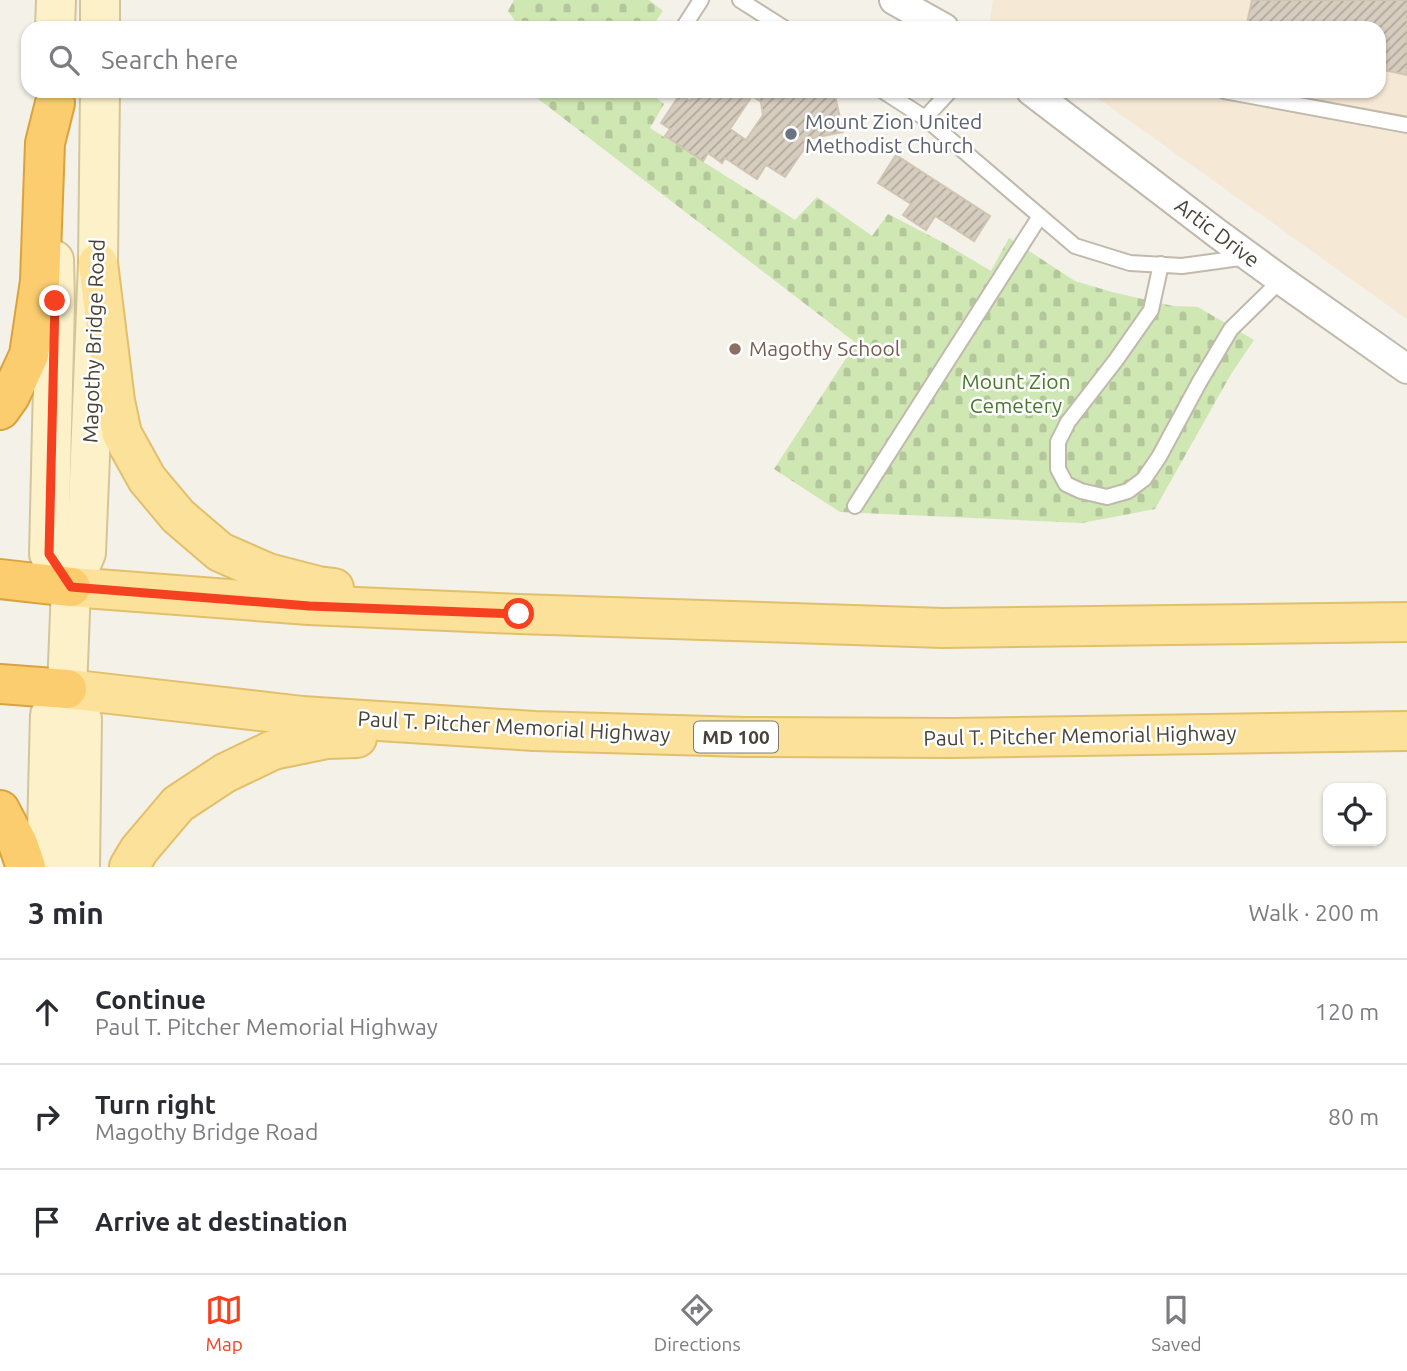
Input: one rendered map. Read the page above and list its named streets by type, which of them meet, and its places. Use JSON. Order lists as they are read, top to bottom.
{
  "streets": {
    "highway": ["Paul T. Pitcher Memorial Highway", "MD 100"],
    "main road": ["Magothy Bridge Road"],
    "street": ["Artic Drive"]
  },
  "crossings": [
    ["Magothy Bridge Road", "Paul T. Pitcher Memorial Highway"]
  ],
  "parks": ["Mount Zion Cemetery"],
  "places": ["Mount Zion United Methodist Church", "Magothy School"],
  "page": {
    "search": "Search here",
    "heading": ["3 min", "Walk · 200 m"],
    "list": [
      ["Continue", "Paul T. Pitcher Memorial Highway", "120 m"],
      ["Turn right", "Magothy Bridge Road", "80 m"],
      "Arrive at destination"
    ],
    "nav": ["Map", "Directions", "Saved"]
  }
}
